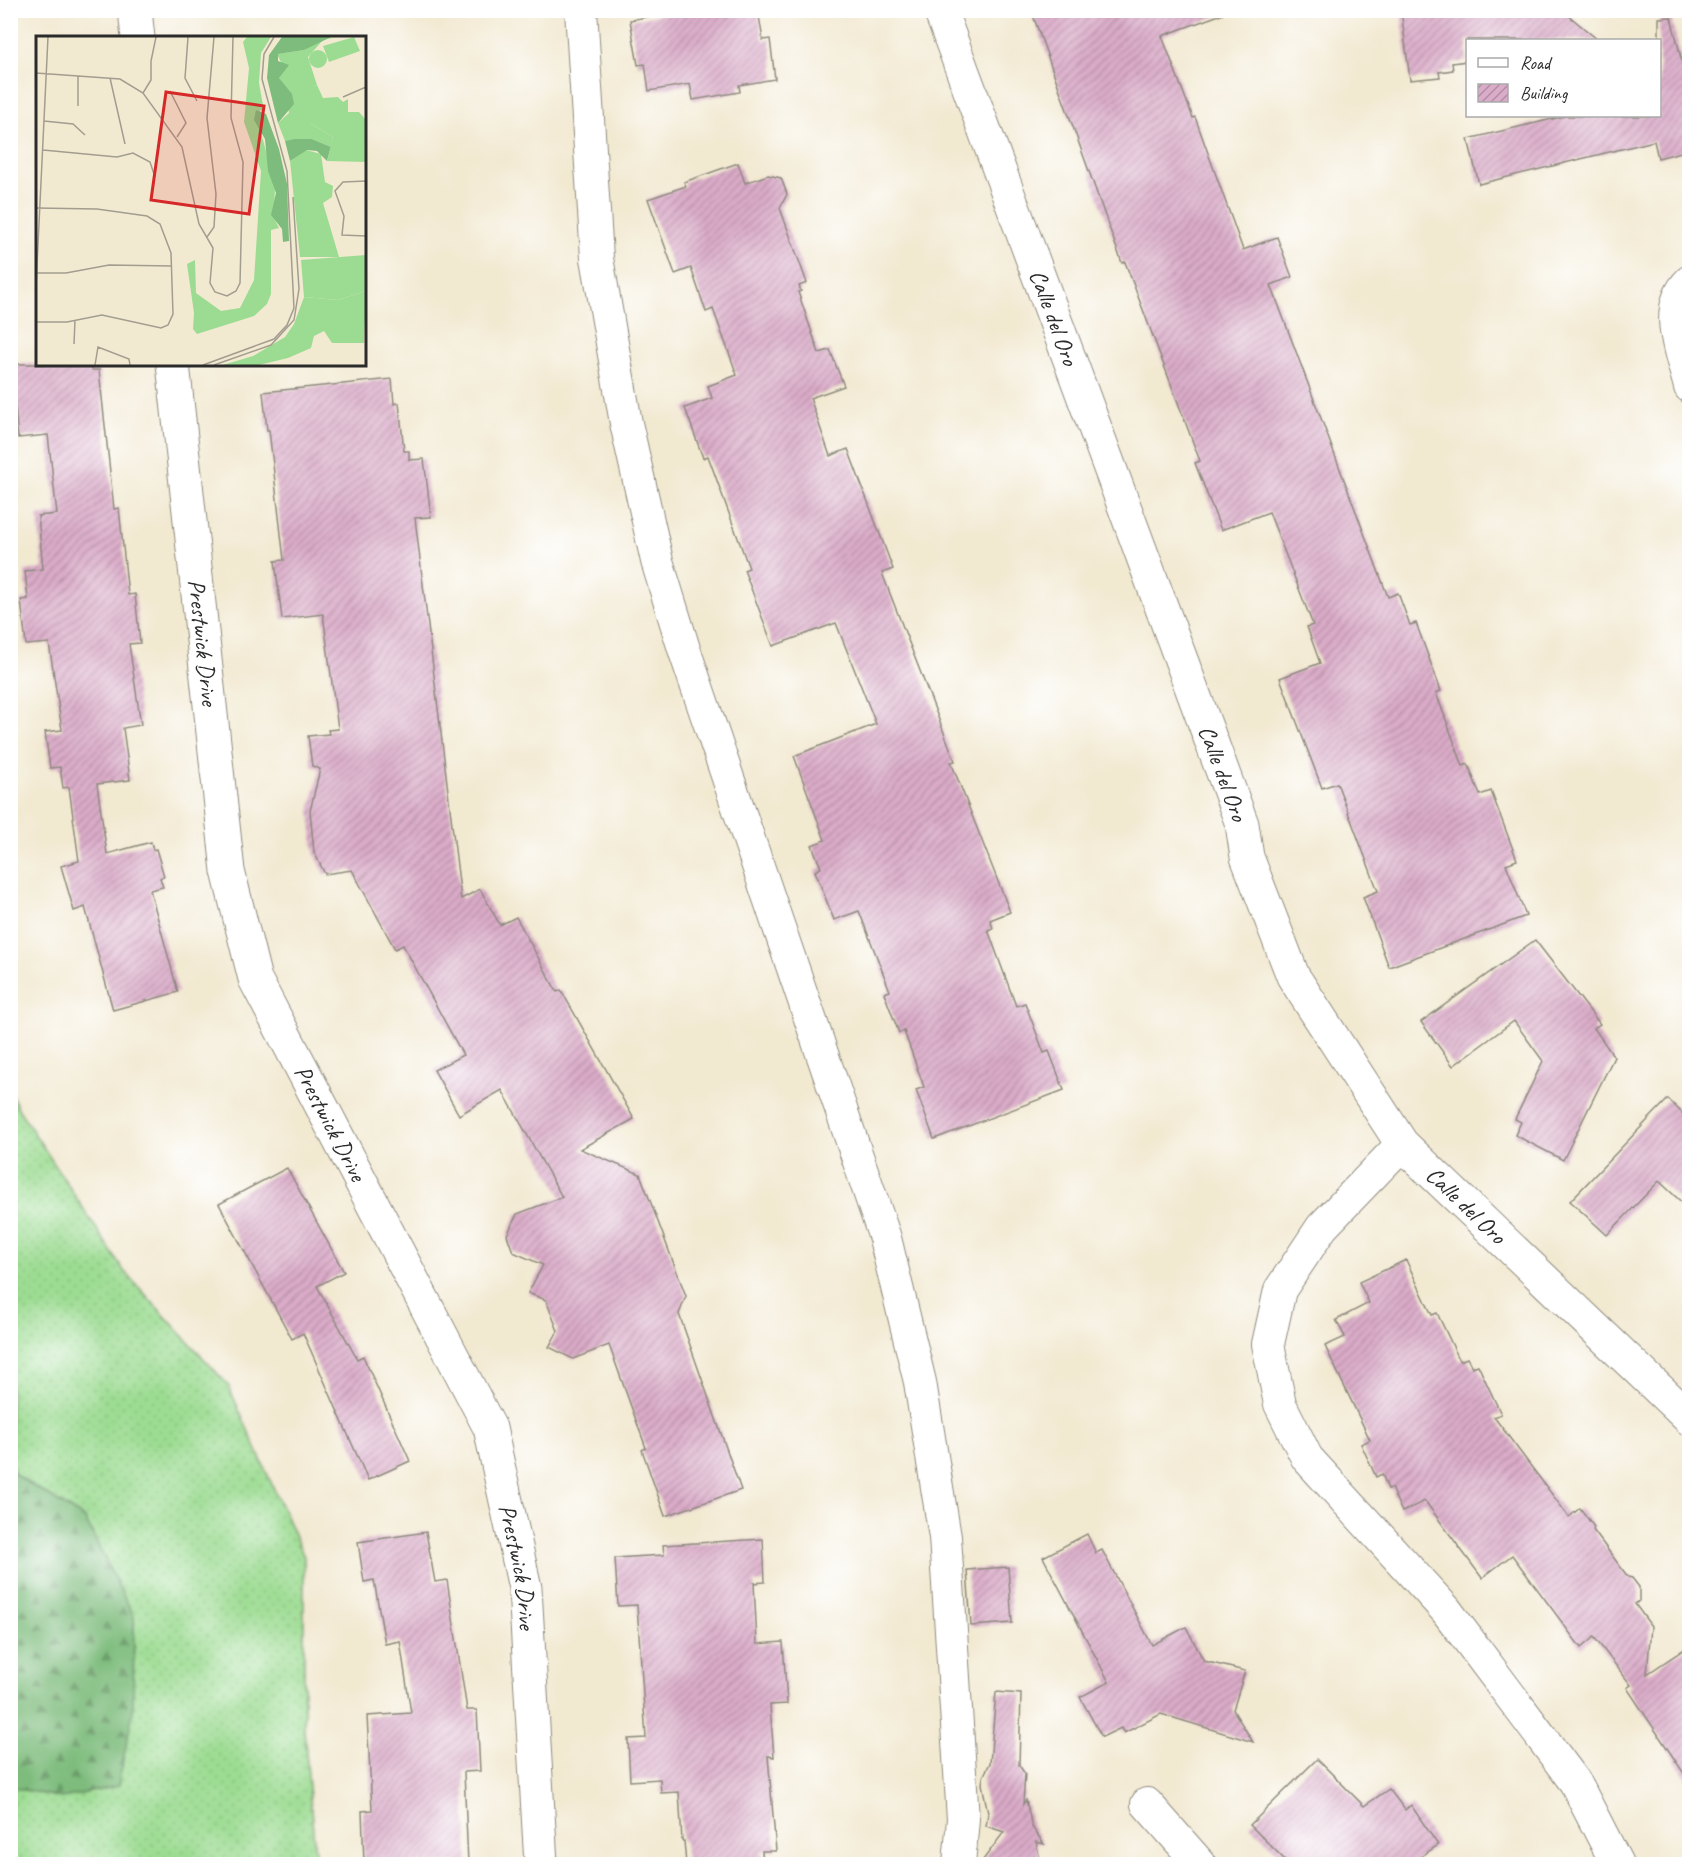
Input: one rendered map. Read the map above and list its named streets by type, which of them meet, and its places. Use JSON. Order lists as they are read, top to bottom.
{
  "streets": {
    "street": ["Calle del Oro", "Prestwick Drive"]
  },
  "legend": ["Road", "Building"]
}
